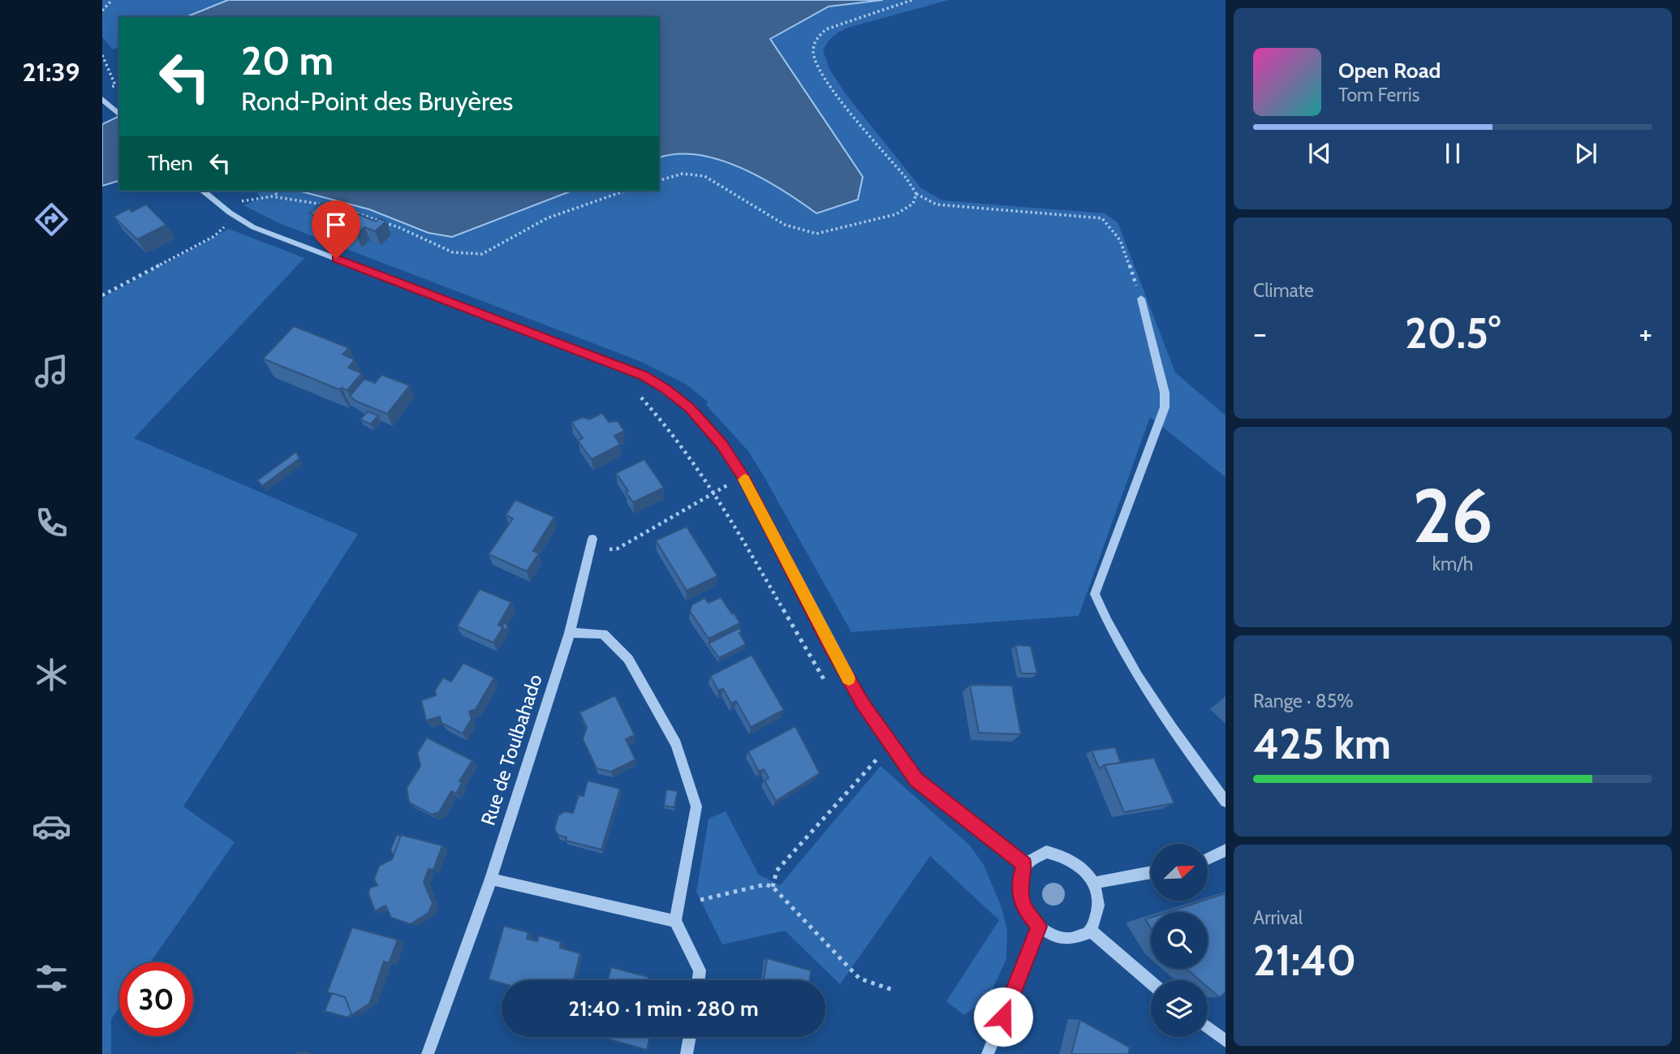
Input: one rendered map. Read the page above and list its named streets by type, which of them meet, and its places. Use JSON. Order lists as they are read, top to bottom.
{
  "streets": {
    "street": ["Rue de Toulbahado"]
  },
  "north": "top right",
  "page": {
    "tabs": "21:39",
    "turn": ["20 m", "Rond-Point des Bruyères"],
    "song": ["Open Road", "Tom Ferris"],
    "then": "Then",
    "tile": [
      "Climate",
      ["26", "km/h"],
      ["Range · 85%", "425 km"],
      ["Arrival", "21:40"]
    ],
    "heat": ["−", "20.5°", "+"],
    "limit": "30",
    "trip": "21:40 · 1 min · 280 m"
  }
}
